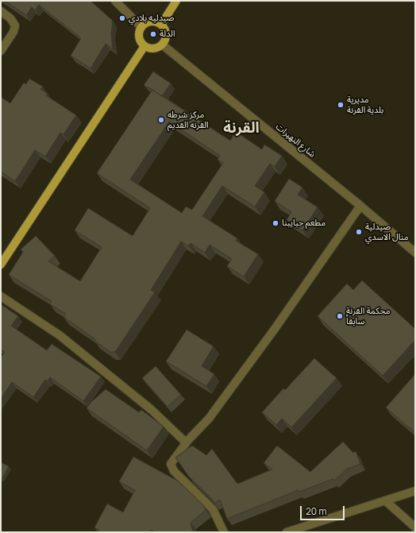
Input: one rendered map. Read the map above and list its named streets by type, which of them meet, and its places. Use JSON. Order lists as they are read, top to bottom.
{
  "streets": {
    "street": ["شارع النهيرات"]
  },
  "districts": ["القرنة"],
  "places": [
    "صيدليه بلادي",
    "الدلة",
    "مديرية بلدية القرنة",
    "مركز شرطه القرنه القديم",
    "مطعم حبايبنا",
    "صيدلية منال الاسدي",
    "محكمة القرنة سابقاً"
  ],
  "scale_bar": "20 m"
}
